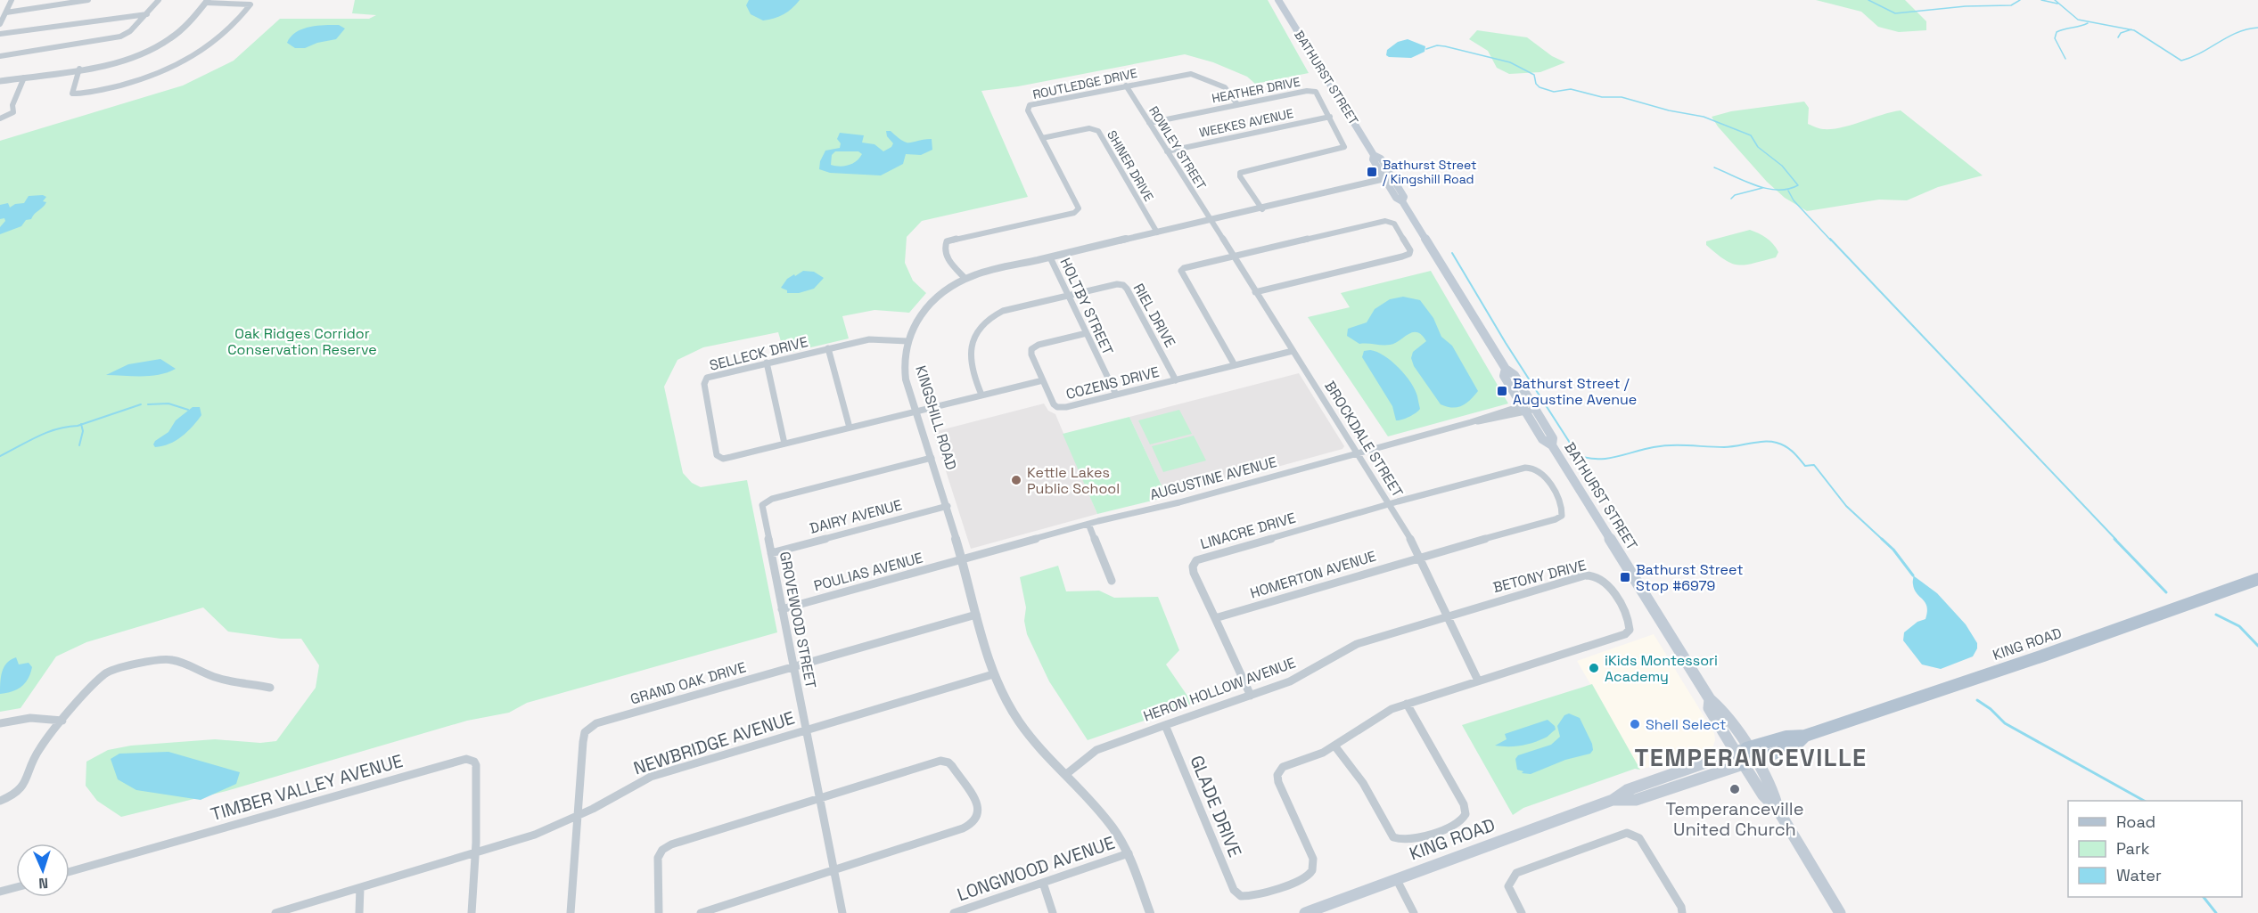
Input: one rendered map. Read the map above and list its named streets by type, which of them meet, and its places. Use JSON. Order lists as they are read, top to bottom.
{
  "streets": {
    "main road": ["BATHURST STREET", "KING ROAD"],
    "street": [
      "ROUTLEDGE DRIVE",
      "HEATHER DRIVE",
      "WEEKES AVENUE",
      "ROWLEY STREET",
      "SHINER DRIVE",
      "HOLTBY STREET",
      "RIEL DRIVE",
      "SELLECK DRIVE",
      "COZENS DRIVE",
      "KINGSHILL ROAD",
      "BROCKDALE STREET",
      "AUGUSTINE AVENUE",
      "DAIRY AVENUE",
      "LINACRE DRIVE",
      "POULIAS AVENUE",
      "HOMERTON AVENUE",
      "BETONY DRIVE",
      "GROVEWOOD STREET",
      "GRAND OAK DRIVE",
      "HERON HOLLOW AVENUE",
      "NEWBRIDGE AVENUE",
      "TIMBER VALLEY AVENUE",
      "GLADE DRIVE",
      "LONGWOOD AVENUE"
    ]
  },
  "crossings": [
    ["BATHURST STREET", "KINGSHILL ROAD"],
    ["BATHURST STREET", "AUGUSTINE AVENUE"],
    ["BATHURST STREET", "KING ROAD"],
    ["ROUTLEDGE DRIVE", "HEATHER DRIVE"],
    ["ROUTLEDGE DRIVE", "ROWLEY STREET"],
    ["ROUTLEDGE DRIVE", "SHINER DRIVE"],
    ["ROUTLEDGE DRIVE", "KINGSHILL ROAD"],
    ["HEATHER DRIVE", "WEEKES AVENUE"],
    ["HEATHER DRIVE", "ROWLEY STREET"],
    ["HEATHER DRIVE", "KINGSHILL ROAD"],
    ["WEEKES AVENUE", "ROWLEY STREET"],
    ["ROWLEY STREET", "KINGSHILL ROAD"],
    ["ROWLEY STREET", "BROCKDALE STREET"],
    ["SHINER DRIVE", "KINGSHILL ROAD"],
    ["HOLTBY STREET", "RIEL DRIVE"],
    ["HOLTBY STREET", "COZENS DRIVE"],
    ["HOLTBY STREET", "KINGSHILL ROAD"],
    ["RIEL DRIVE", "COZENS DRIVE"],
    ["SELLECK DRIVE", "COZENS DRIVE"],
    ["SELLECK DRIVE", "KINGSHILL ROAD"],
    ["COZENS DRIVE", "BROCKDALE STREET"],
    ["KINGSHILL ROAD", "BROCKDALE STREET"],
    ["KINGSHILL ROAD", "AUGUSTINE AVENUE"],
    ["KINGSHILL ROAD", "DAIRY AVENUE"],
    ["KINGSHILL ROAD", "POULIAS AVENUE"],
    ["KINGSHILL ROAD", "GROVEWOOD STREET"],
    ["KINGSHILL ROAD", "GRAND OAK DRIVE"],
    ["KINGSHILL ROAD", "HERON HOLLOW AVENUE"],
    ["KINGSHILL ROAD", "NEWBRIDGE AVENUE"],
    ["KINGSHILL ROAD", "LONGWOOD AVENUE"],
    ["BROCKDALE STREET", "AUGUSTINE AVENUE"],
    ["BROCKDALE STREET", "LINACRE DRIVE"],
    ["BROCKDALE STREET", "HOMERTON AVENUE"],
    ["BROCKDALE STREET", "BETONY DRIVE"],
    ["BROCKDALE STREET", "HERON HOLLOW AVENUE"],
    ["AUGUSTINE AVENUE", "POULIAS AVENUE"],
    ["DAIRY AVENUE", "GROVEWOOD STREET"],
    ["LINACRE DRIVE", "HOMERTON AVENUE"],
    ["LINACRE DRIVE", "HERON HOLLOW AVENUE"],
    ["POULIAS AVENUE", "GROVEWOOD STREET"],
    ["BETONY DRIVE", "HERON HOLLOW AVENUE"],
    ["GROVEWOOD STREET", "GRAND OAK DRIVE"],
    ["GROVEWOOD STREET", "NEWBRIDGE AVENUE"],
    ["GRAND OAK DRIVE", "NEWBRIDGE AVENUE"],
    ["HERON HOLLOW AVENUE", "GLADE DRIVE"],
    ["NEWBRIDGE AVENUE", "TIMBER VALLEY AVENUE"]
  ],
  "districts": ["TEMPERANCEVILLE"],
  "parks": ["Oak Ridges Corridor Conservation Reserve"],
  "places": {
    "transit": ["Bathurst Street / Kingshill Road", "Bathurst Street / Augustine Avenue", "Bathurst Street Stop #6979"],
    "other": [
      "Kettle Lakes Public School",
      "iKids Montessori Academy",
      "Shell Select",
      "Temperanceville United Church"
    ]
  },
  "legend": ["Road", "Park", "Water"],
  "north": "bottom"
}
